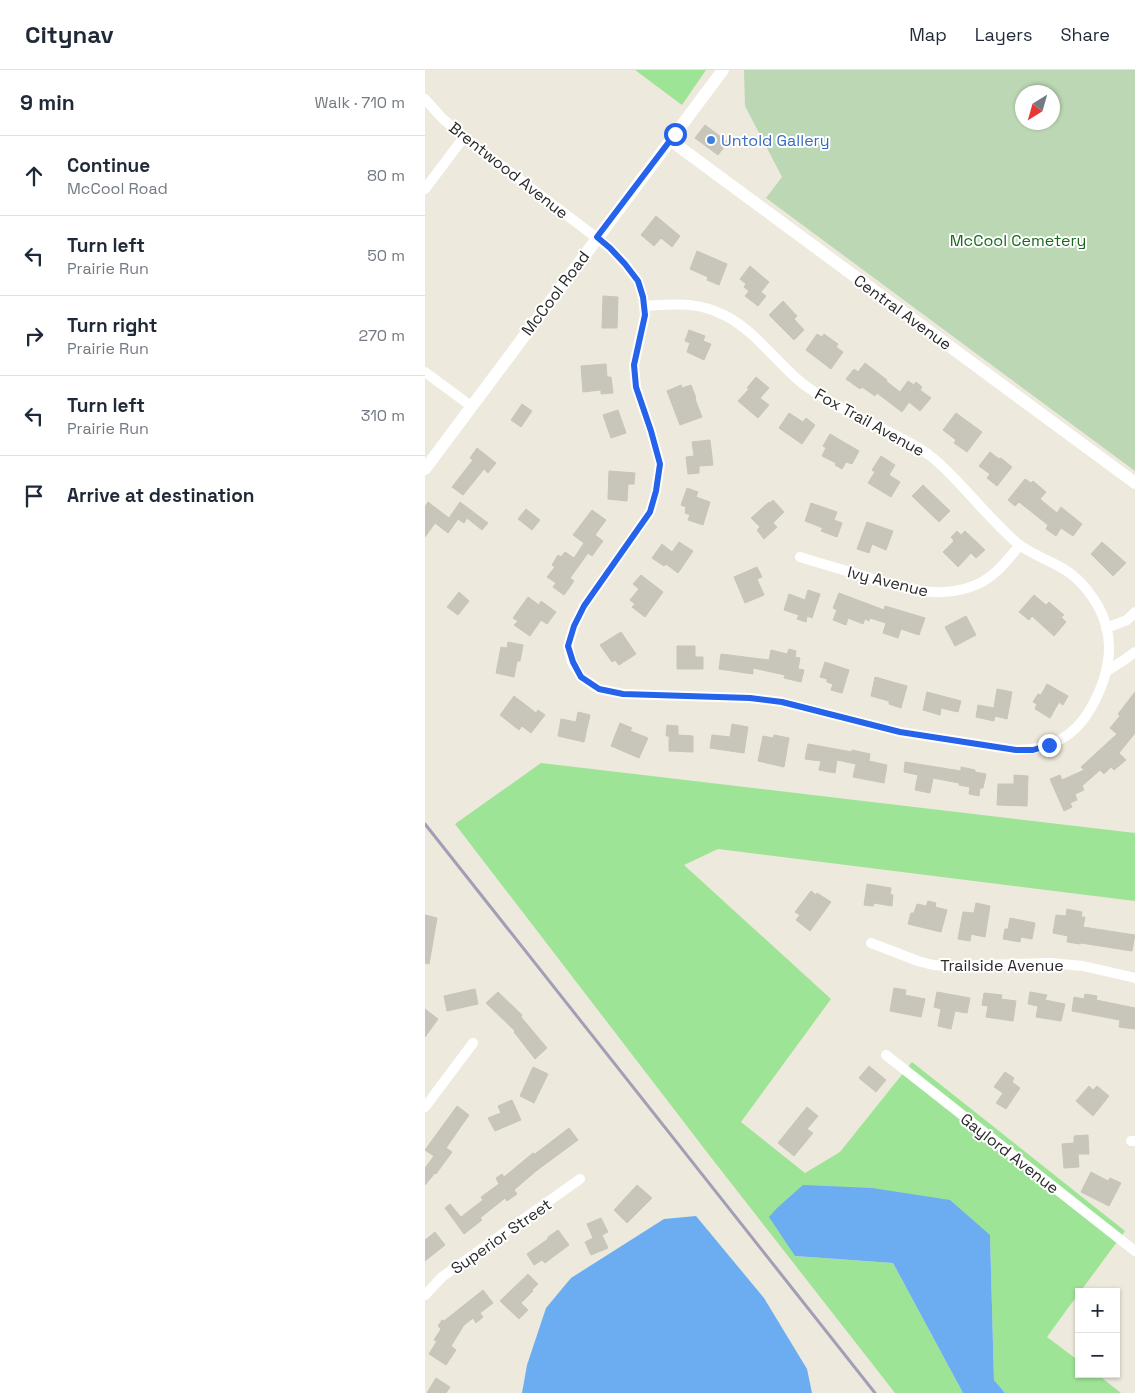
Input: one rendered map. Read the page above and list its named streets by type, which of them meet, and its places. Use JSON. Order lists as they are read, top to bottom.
{
  "streets": {
    "street": [
      "Brentwood Avenue",
      "McCool Road",
      "Central Avenue",
      "Fox Trail Avenue",
      "Ivy Avenue",
      "Trailside Avenue",
      "Gaylord Avenue",
      "Superior Street"
    ]
  },
  "crossings": [
    ["Brentwood Avenue", "McCool Road"],
    ["Brentwood Avenue", "Fox Trail Avenue"],
    ["McCool Road", "Central Avenue"],
    ["Fox Trail Avenue", "Ivy Avenue"]
  ],
  "parks": ["McCool Cemetery"],
  "places": ["Untold Gallery"],
  "north": "bottom left",
  "page": {
    "header": "Citynav",
    "nav": ["Map", "Layers", "Share"],
    "heading": ["9 min", "Walk · 710 m"],
    "list": [
      ["Continue", "McCool Road", "80 m"],
      ["Turn left", "Prairie Run", "50 m"],
      ["Turn right", "Prairie Run", "270 m"],
      ["Turn left", "Prairie Run", "310 m"],
      "Arrive at destination"
    ],
    "map_buttons": ["+", "−"]
  }
}
